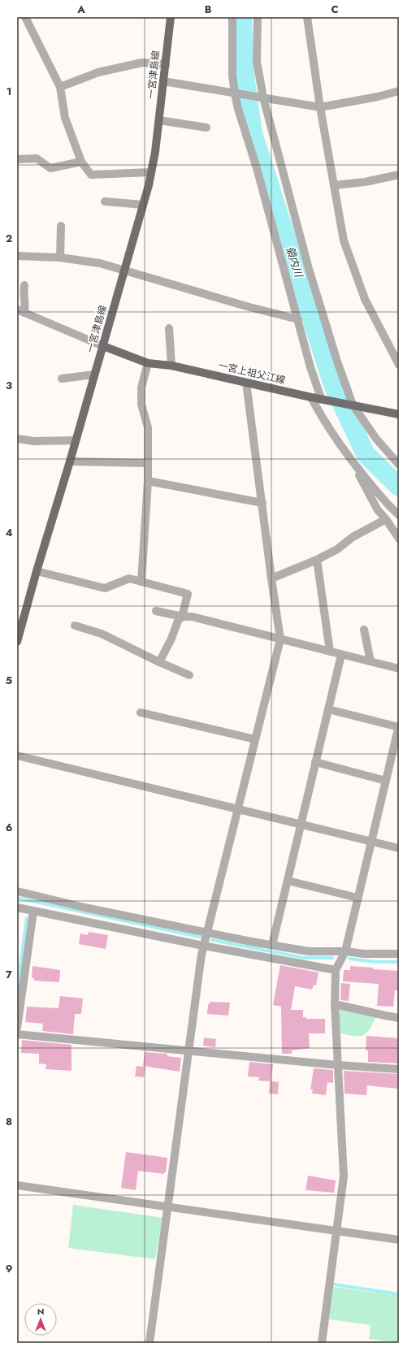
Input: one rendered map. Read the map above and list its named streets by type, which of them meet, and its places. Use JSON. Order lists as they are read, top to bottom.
{
  "streets": {
    "main road": ["一宮津島線", "一宮上祖父江線"]
  },
  "crossings": [
    ["一宮津島線", "一宮上祖父江線"]
  ],
  "water": ["領内川"],
  "north": "top",
  "grid": {
    "columns": ["A", "B", "C"],
    "rows": [
      "1",
      "2",
      "3",
      "4",
      "5",
      "6",
      "7",
      "8",
      "9"
    ]
  }
}
